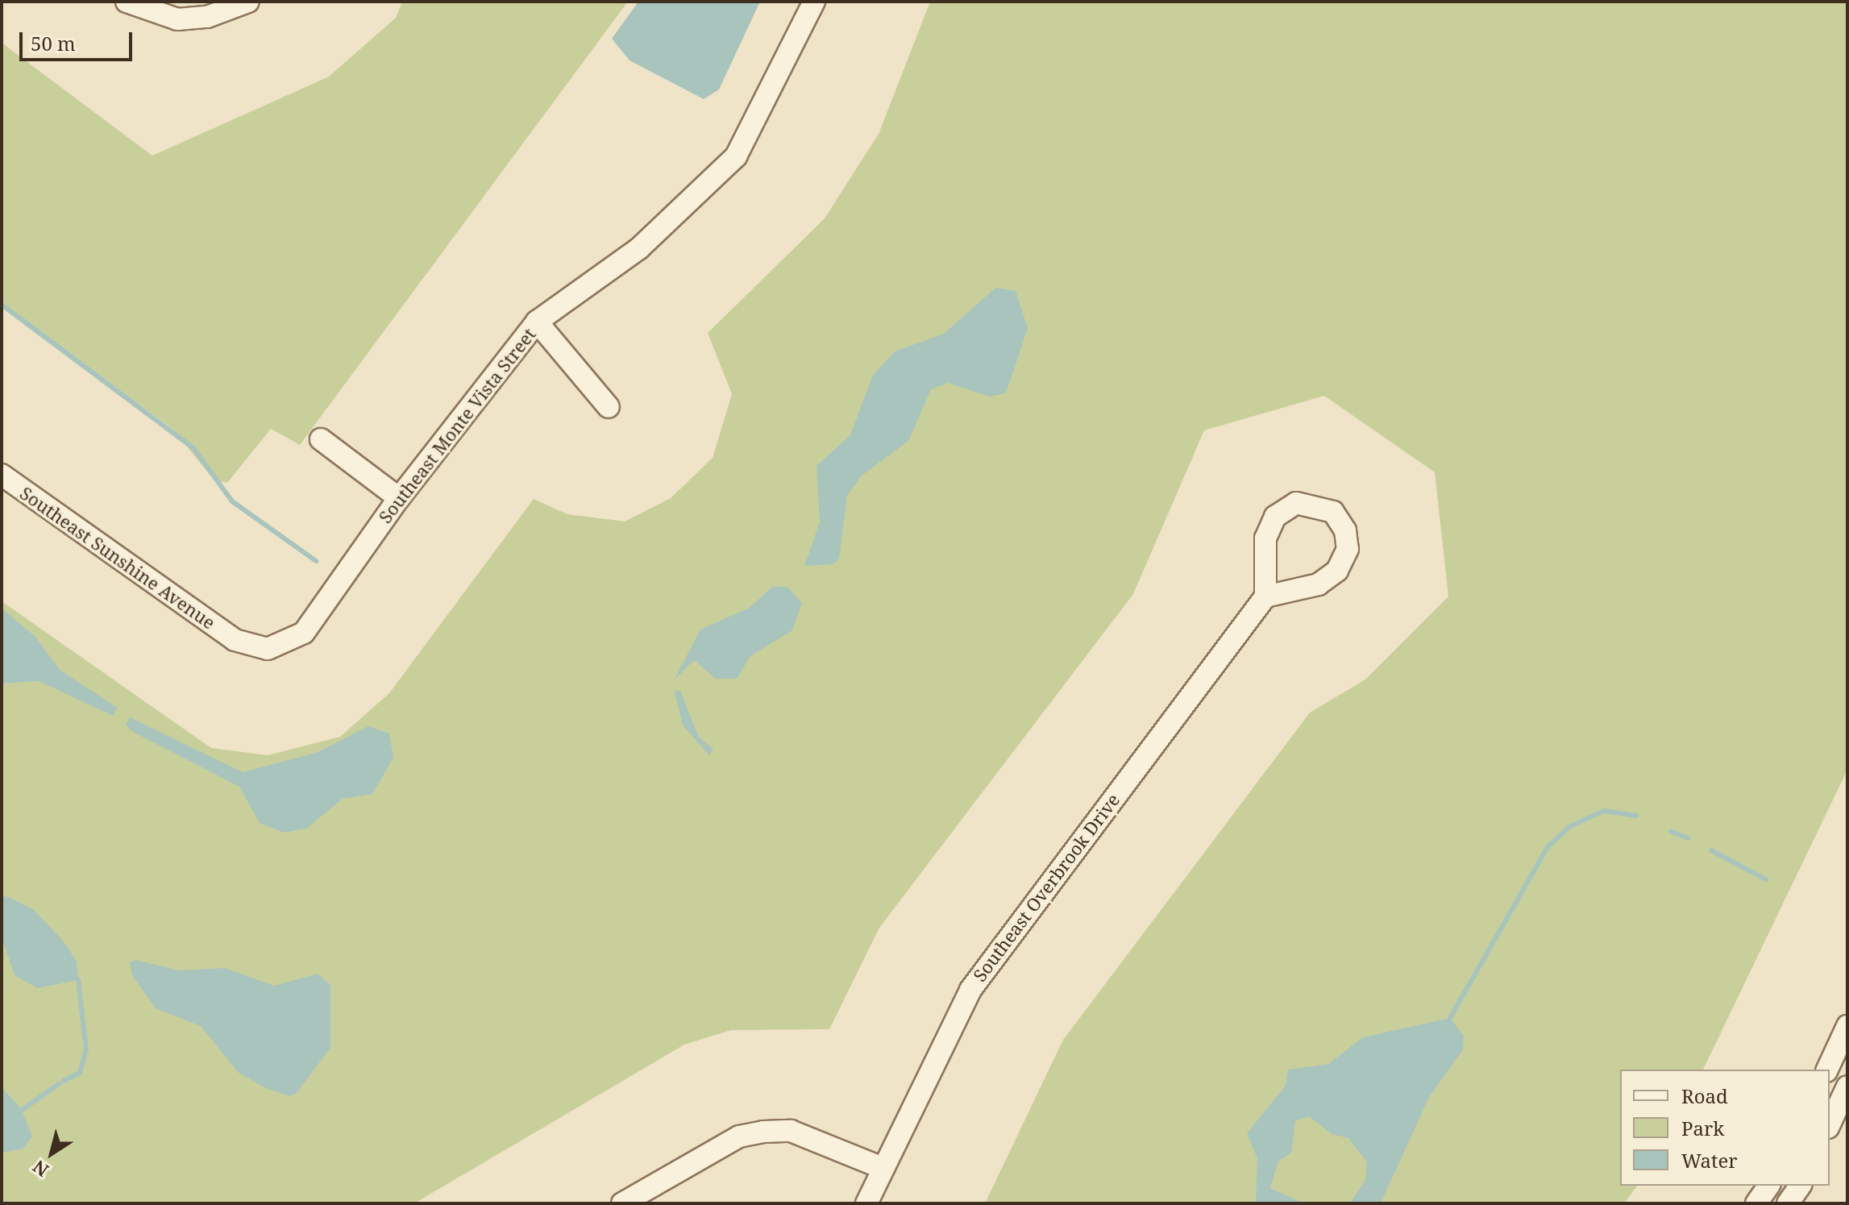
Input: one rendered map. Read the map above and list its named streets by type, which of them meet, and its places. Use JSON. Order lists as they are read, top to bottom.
{
  "streets": {
    "street": ["Southeast Monte Vista Street", "Southeast Sunshine Avenue", "Southeast Overbrook Drive"]
  },
  "crossings": [
    ["Southeast Monte Vista Street", "Southeast Sunshine Avenue"]
  ],
  "legend": ["Road", "Park", "Water"],
  "scale_bar": "50 m",
  "north": "bottom left"
}
